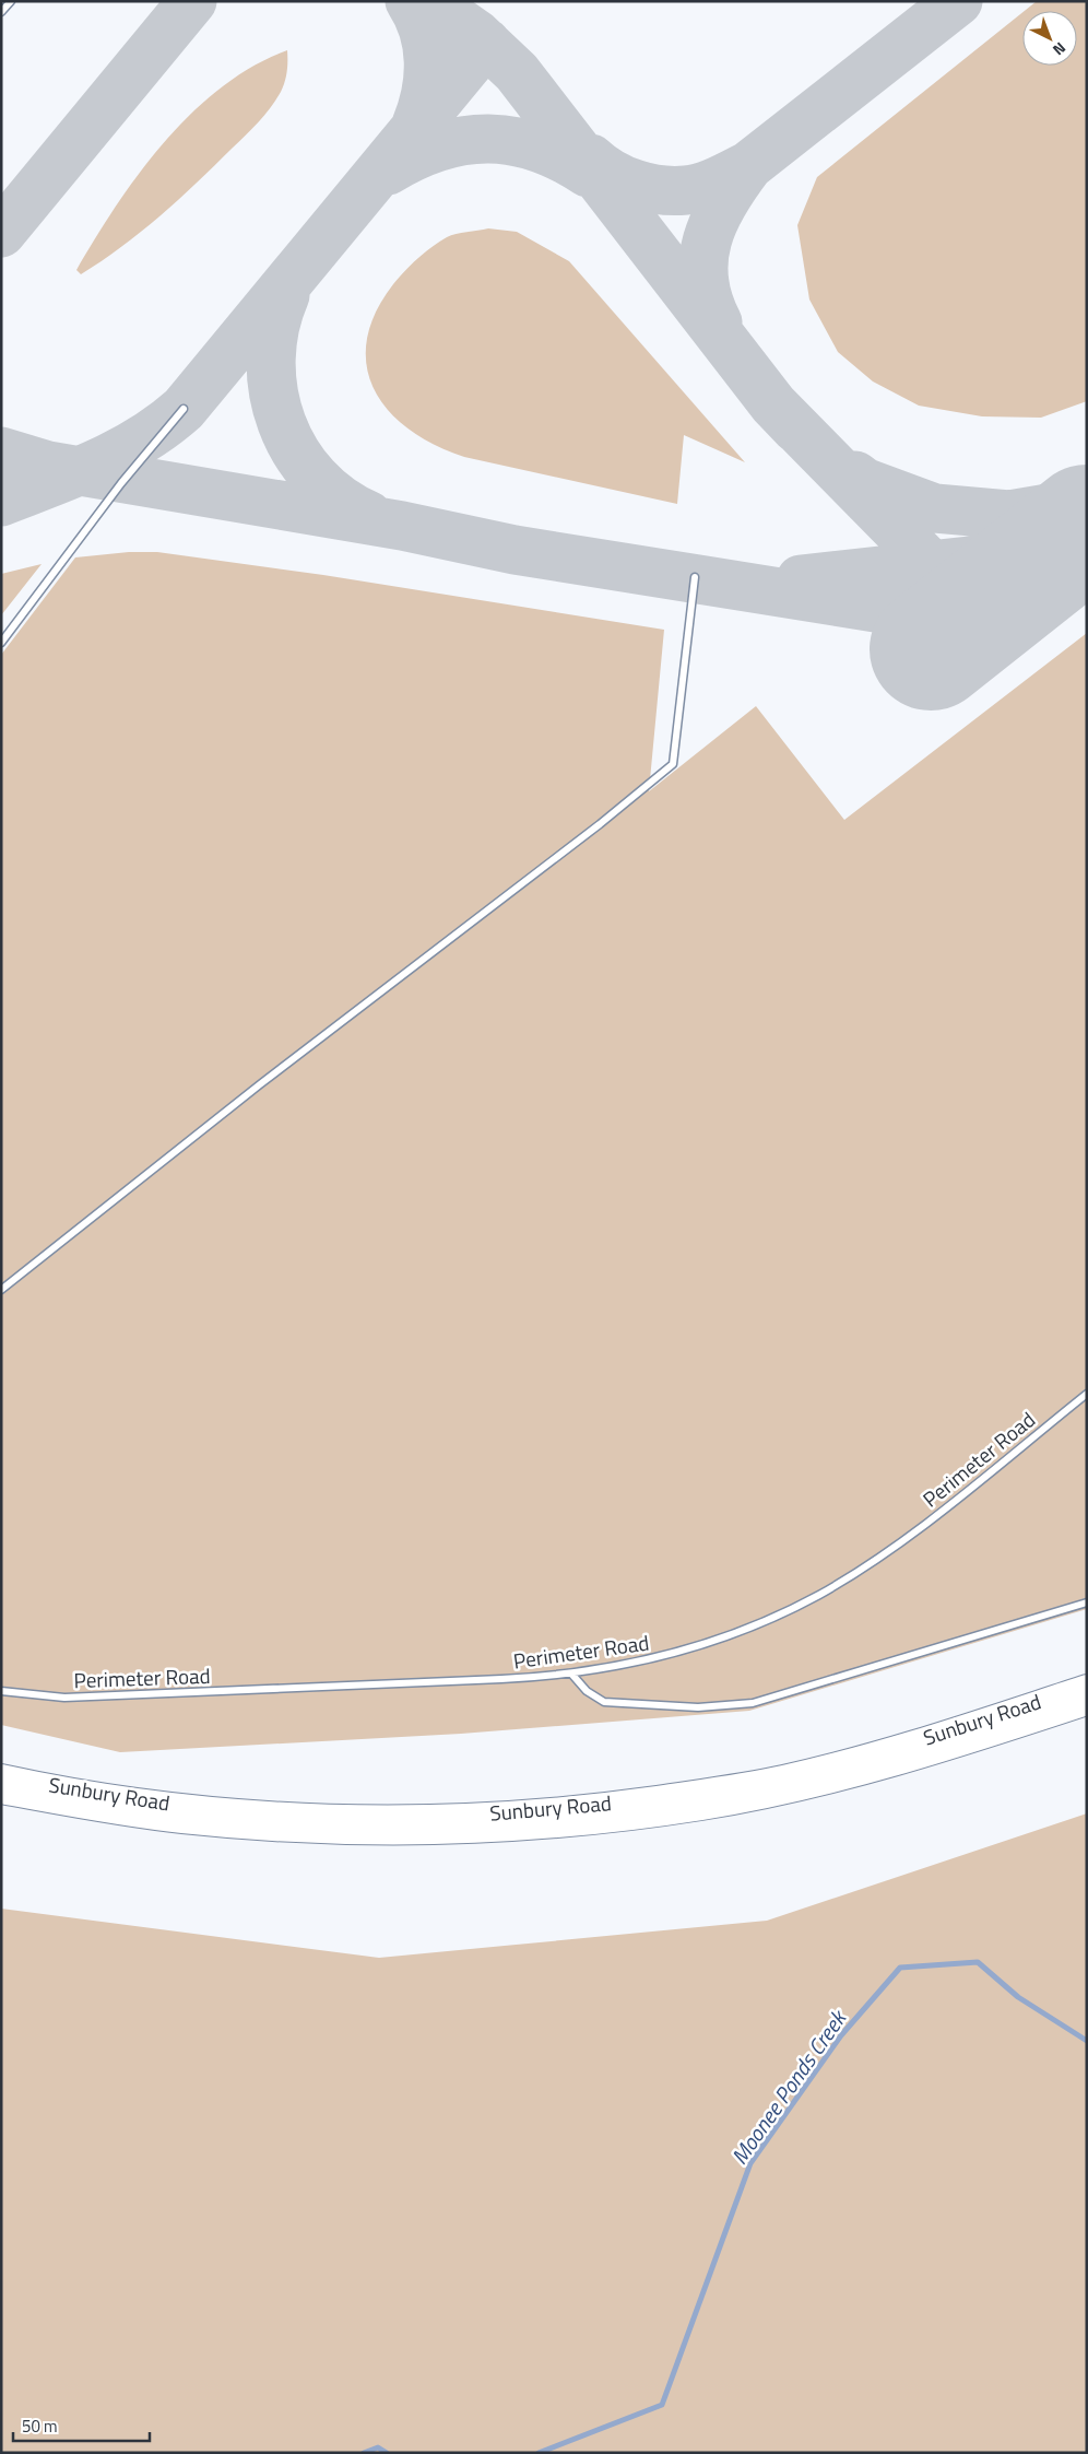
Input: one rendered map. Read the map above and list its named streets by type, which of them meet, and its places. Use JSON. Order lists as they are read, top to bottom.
{
  "streets": {
    "main road": ["Sunbury Road"],
    "lane": ["Perimeter Road"]
  },
  "water": ["Moonee Ponds Creek"],
  "scale_bar": "50 m",
  "north": "bottom right"
}
